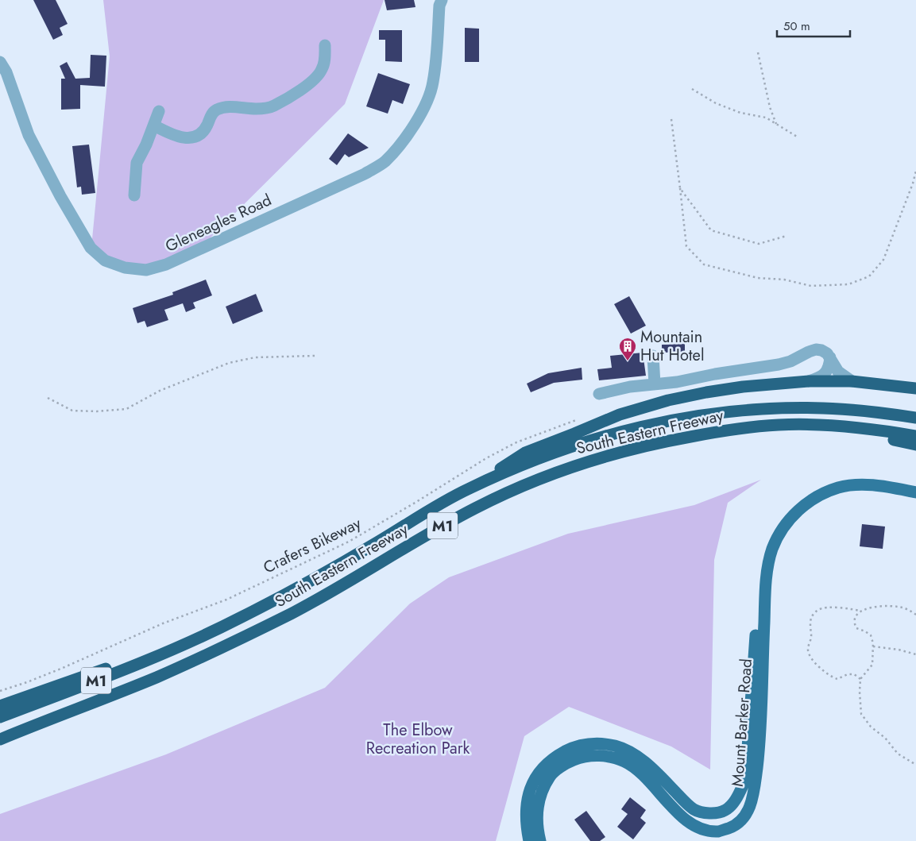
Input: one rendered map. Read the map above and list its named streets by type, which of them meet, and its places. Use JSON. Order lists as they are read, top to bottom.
{
  "streets": {
    "highway": ["South Eastern Freeway", "M1"],
    "main road": ["Mount Barker Road"],
    "street": ["Gleneagles Road"],
    "path": ["Crafers Bikeway"]
  },
  "parks": ["The Elbow Recreation Park"],
  "places": {
    "building": ["Mountain Hut Hotel"]
  },
  "scale_bar": "50 m"
}
